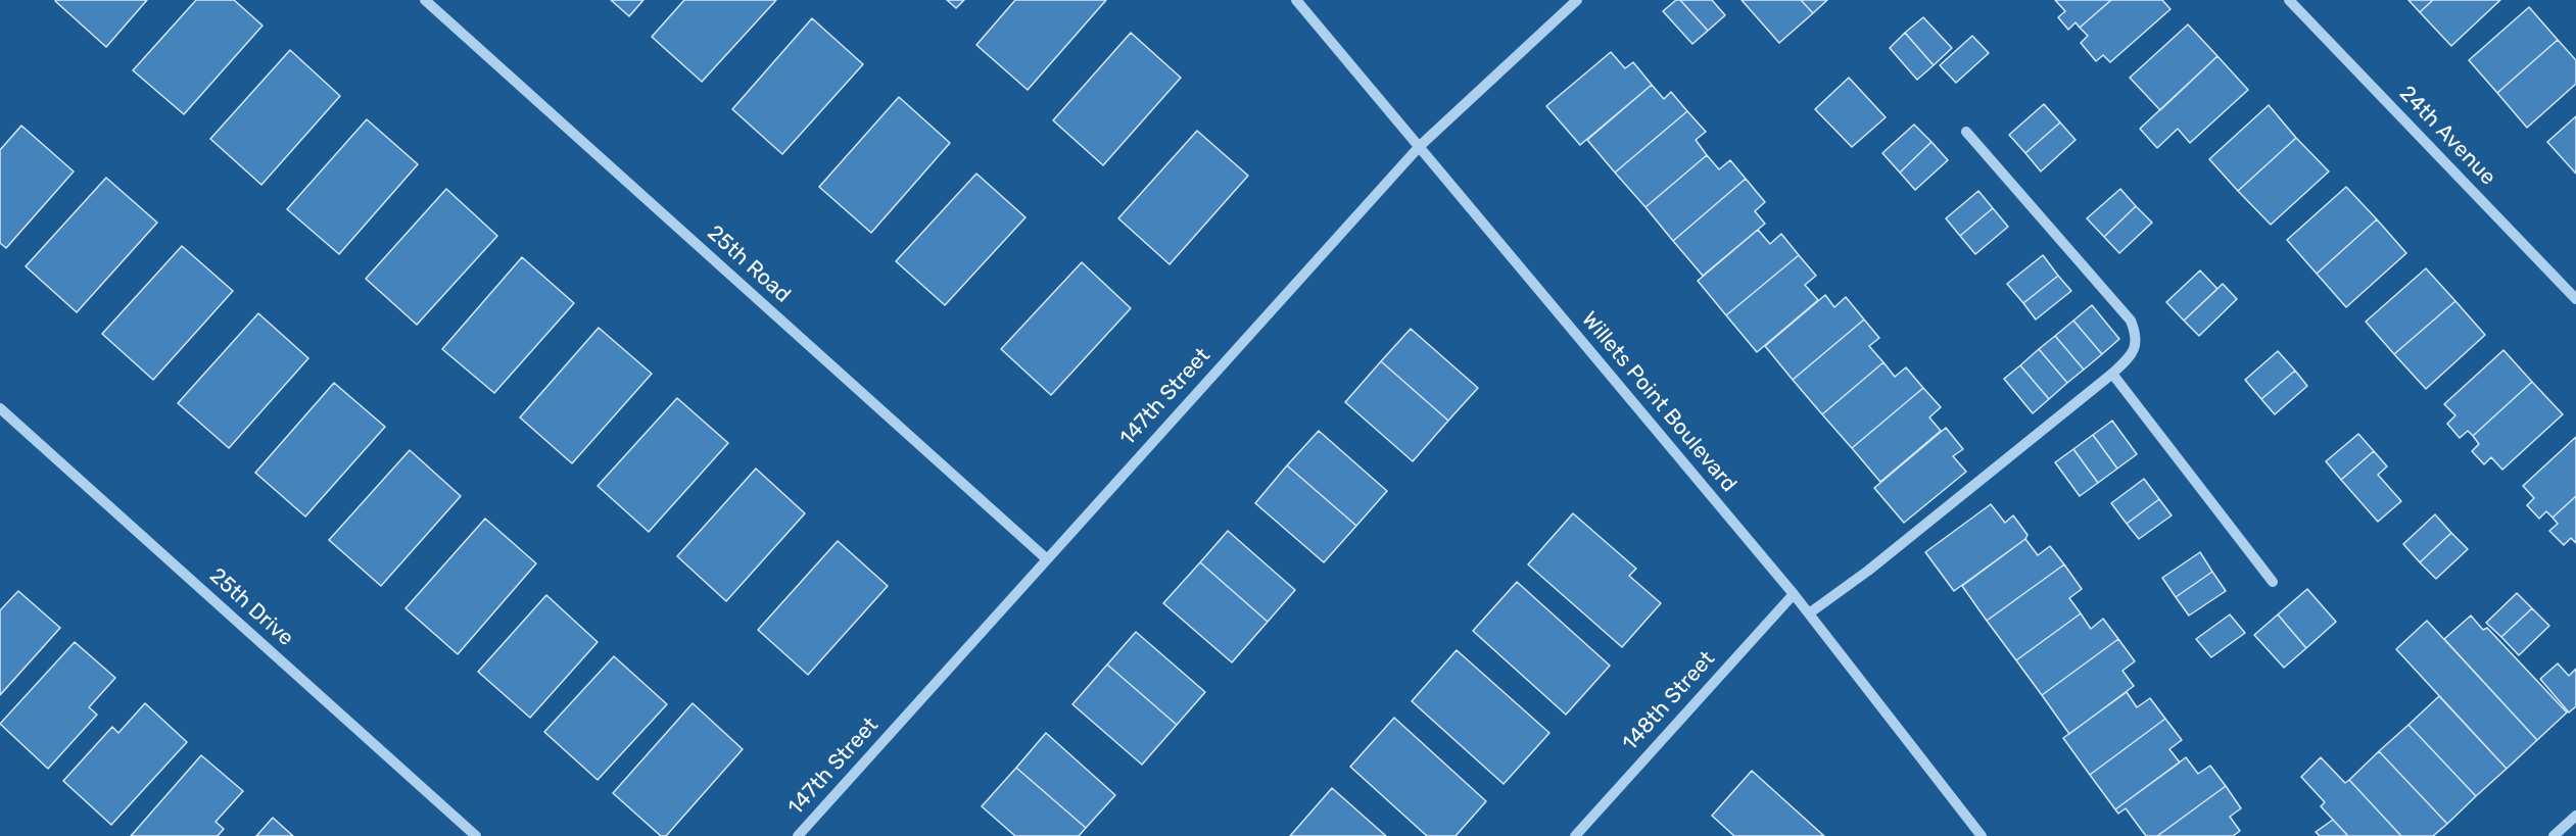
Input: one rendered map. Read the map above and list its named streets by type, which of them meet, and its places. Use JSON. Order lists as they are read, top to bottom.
{
  "streets": {
    "street": [
      "24th Avenue",
      "25th Road",
      "147th Street",
      "Willets Point Boulevard",
      "25th Drive",
      "148th Street"
    ]
  },
  "crossings": [
    ["25th Road", "147th Street"],
    ["147th Street", "Willets Point Boulevard"],
    ["Willets Point Boulevard", "148th Street"]
  ]
}
